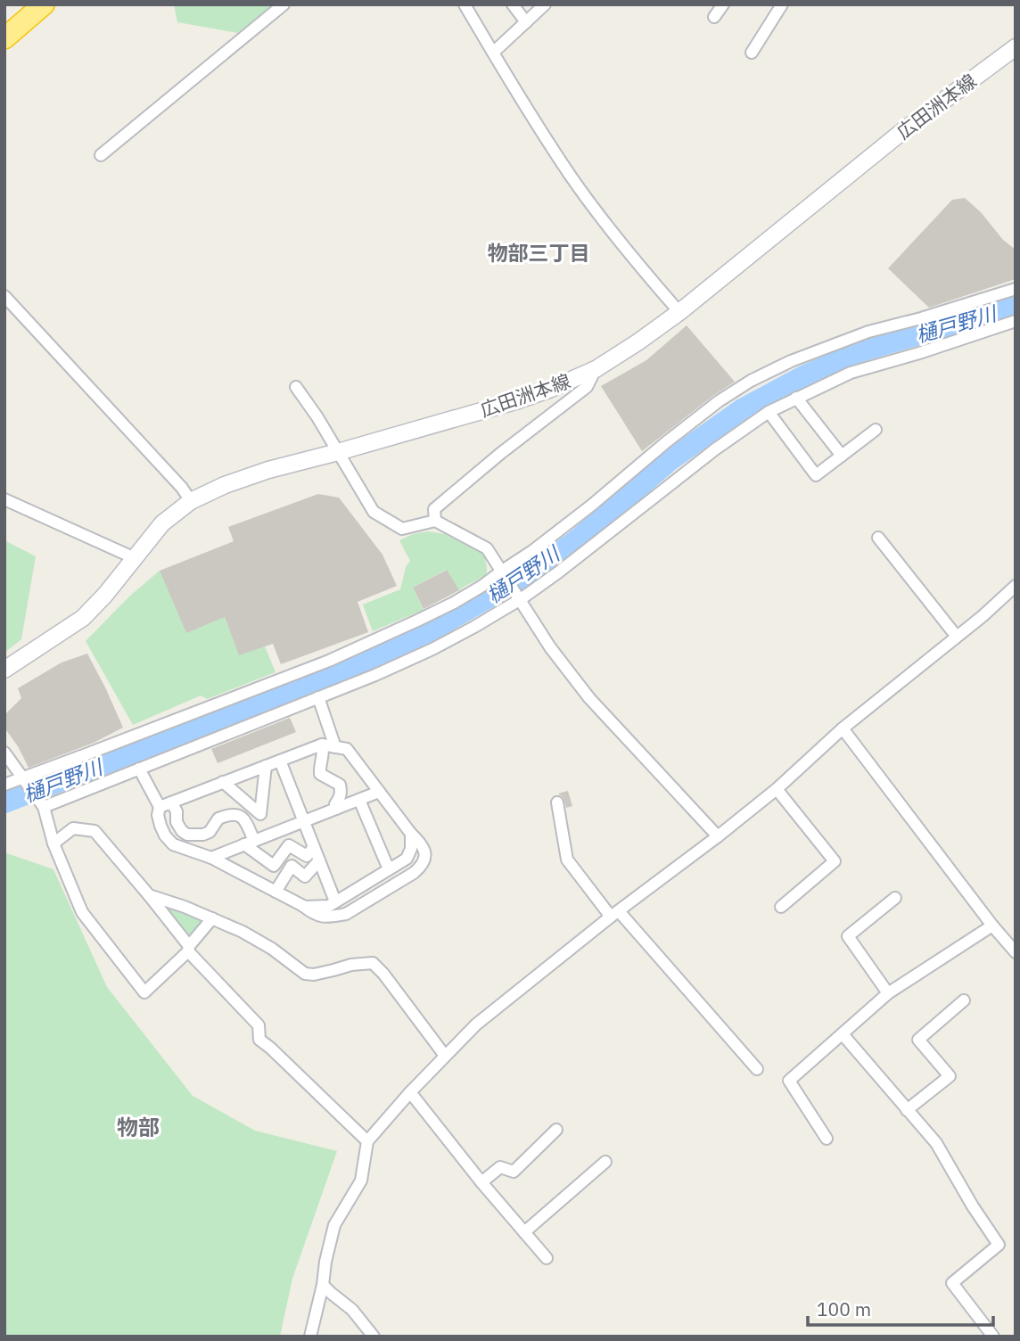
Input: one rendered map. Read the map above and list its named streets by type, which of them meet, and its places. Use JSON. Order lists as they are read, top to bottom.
{
  "streets": {
    "main road": ["広田洲本線"]
  },
  "districts": ["物部三丁目", "物部"],
  "water": ["樋戸野川"],
  "scale_bar": "100 m"
}
